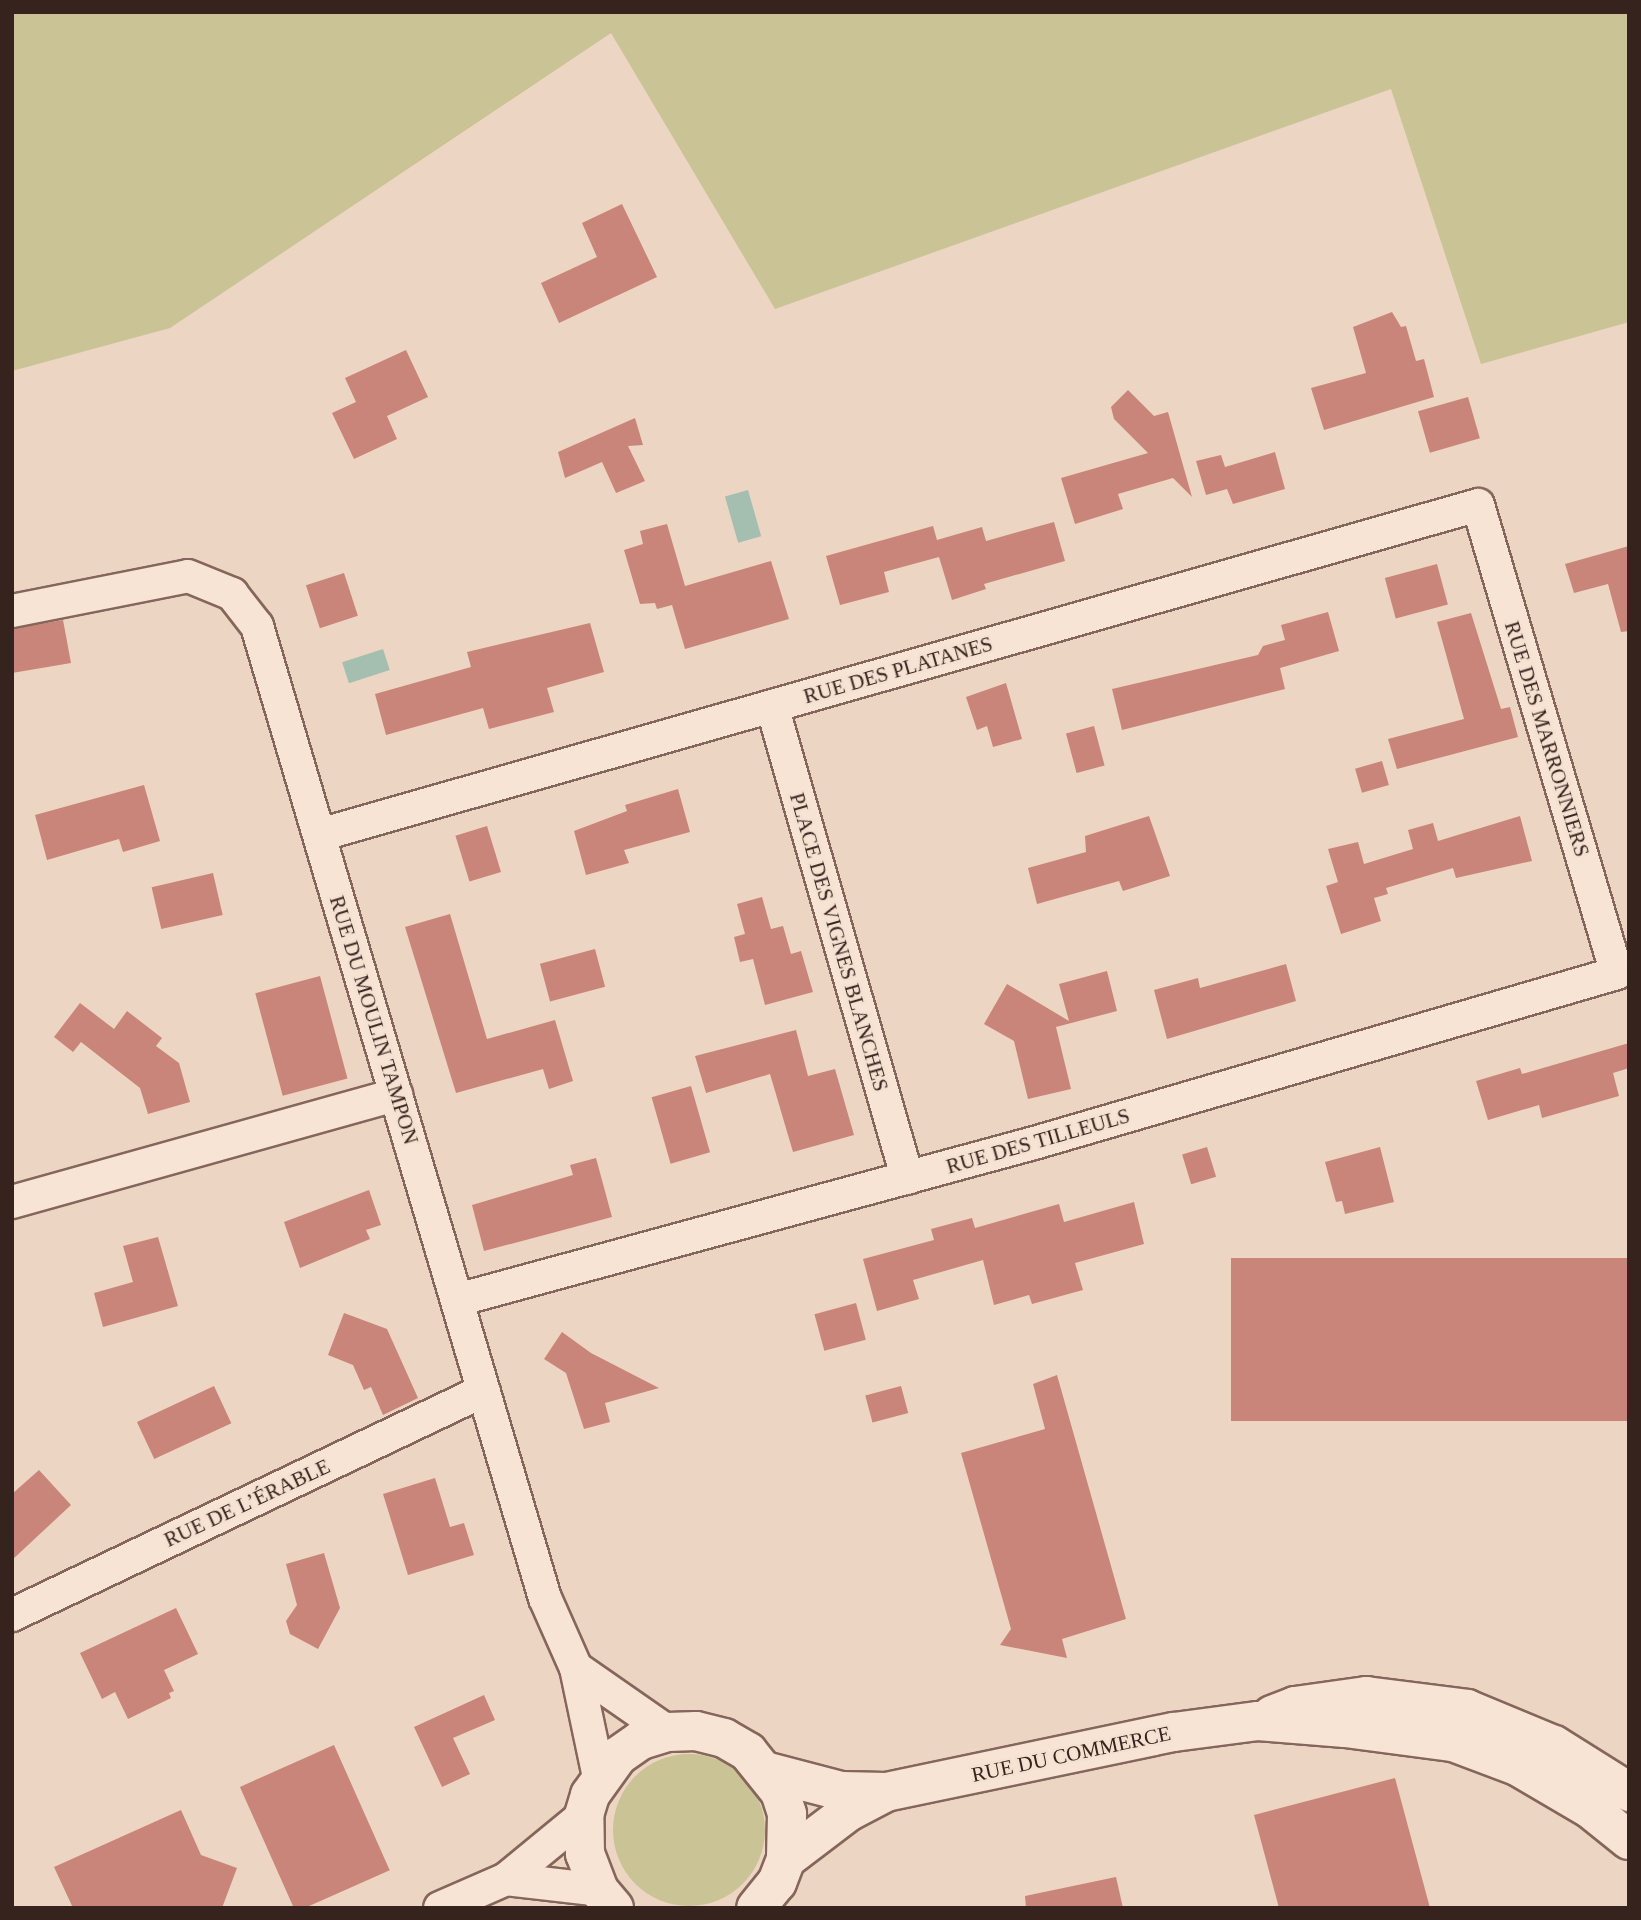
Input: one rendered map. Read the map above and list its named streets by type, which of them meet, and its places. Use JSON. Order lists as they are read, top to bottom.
{
  "streets": {
    "street": [
      "RUE DES PLATANES",
      "RUE DES MARRONNIERS",
      "PLACE DES VIGNES BLANCHES",
      "RUE DU MOULIN TAMPON",
      "RUE DES TILLEULS",
      "RUE DE L’ÉRABLE",
      "RUE DU COMMERCE"
    ]
  },
  "crossings": [
    ["RUE DES PLATANES", "RUE DES MARRONNIERS"],
    ["RUE DES PLATANES", "PLACE DES VIGNES BLANCHES"],
    ["RUE DES PLATANES", "RUE DU MOULIN TAMPON"],
    ["RUE DES MARRONNIERS", "RUE DES TILLEULS"],
    ["PLACE DES VIGNES BLANCHES", "RUE DES TILLEULS"],
    ["RUE DU MOULIN TAMPON", "RUE DES TILLEULS"],
    ["RUE DU MOULIN TAMPON", "RUE DE L’ÉRABLE"]
  ]
}
